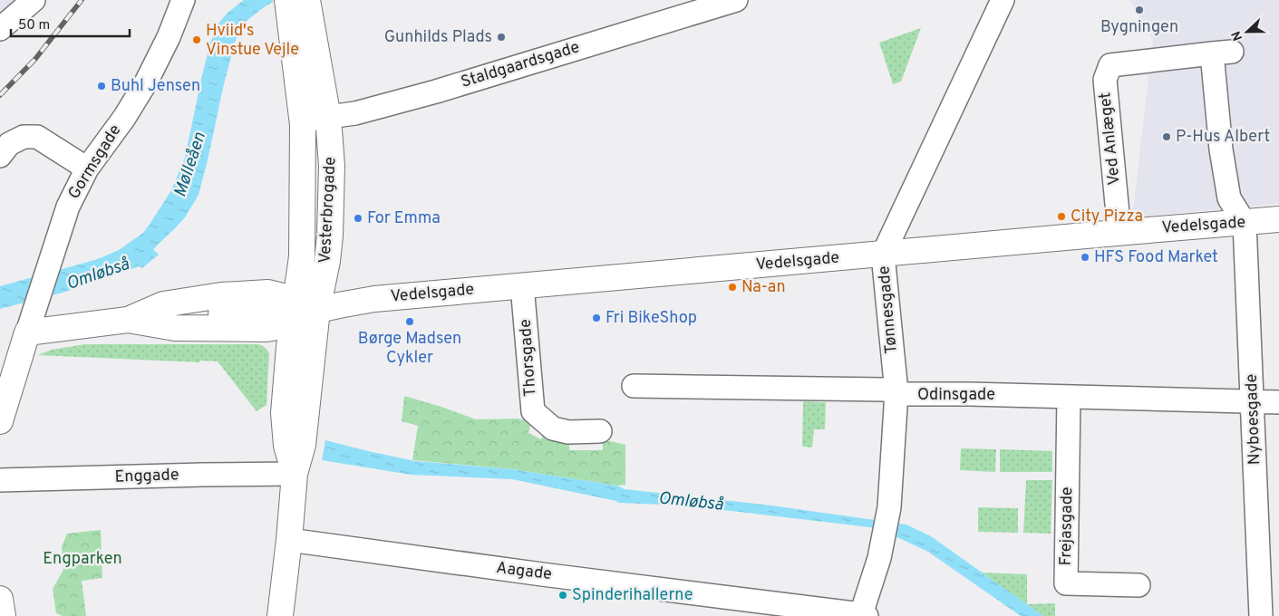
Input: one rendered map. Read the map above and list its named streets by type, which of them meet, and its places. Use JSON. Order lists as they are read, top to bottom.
{
  "streets": {
    "main road": ["Vesterbrogade", "Vedelsgade"],
    "street": [
      "Staldgaardsgade",
      "Ved Anlæget",
      "Gormsgade",
      "Tønnesgade",
      "Thorsgade",
      "Odinsgade",
      "Nyboesgade",
      "Enggade",
      "Frejasgade",
      "Aagade"
    ]
  },
  "crossings": [
    ["Staldgaardsgade", "Vesterbrogade"],
    ["Ved Anlæget", "Vedelsgade"],
    ["Ved Anlæget", "Nyboesgade"],
    ["Gormsgade", "Vedelsgade"],
    ["Vesterbrogade", "Vedelsgade"],
    ["Vesterbrogade", "Enggade"],
    ["Vesterbrogade", "Aagade"],
    ["Vedelsgade", "Tønnesgade"],
    ["Vedelsgade", "Thorsgade"],
    ["Vedelsgade", "Nyboesgade"],
    ["Tønnesgade", "Odinsgade"],
    ["Tønnesgade", "Aagade"],
    ["Odinsgade", "Nyboesgade"],
    ["Odinsgade", "Frejasgade"]
  ],
  "water": ["Mølleåen", "Omløbså"],
  "parks": ["Engparken"],
  "places": [
    "Bygningen",
    "Gunhilds Plads",
    "Hviid's Vinstue Vejle",
    "Buhl Jensen",
    "P-Hus Albert",
    "City Pizza",
    "For Emma",
    "HFS Food Market",
    "Na-an",
    "Fri BikeShop",
    "Børge Madsen Cykler",
    "Spinderihallerne"
  ],
  "scale_bar": "50 m",
  "north": "left"
}
